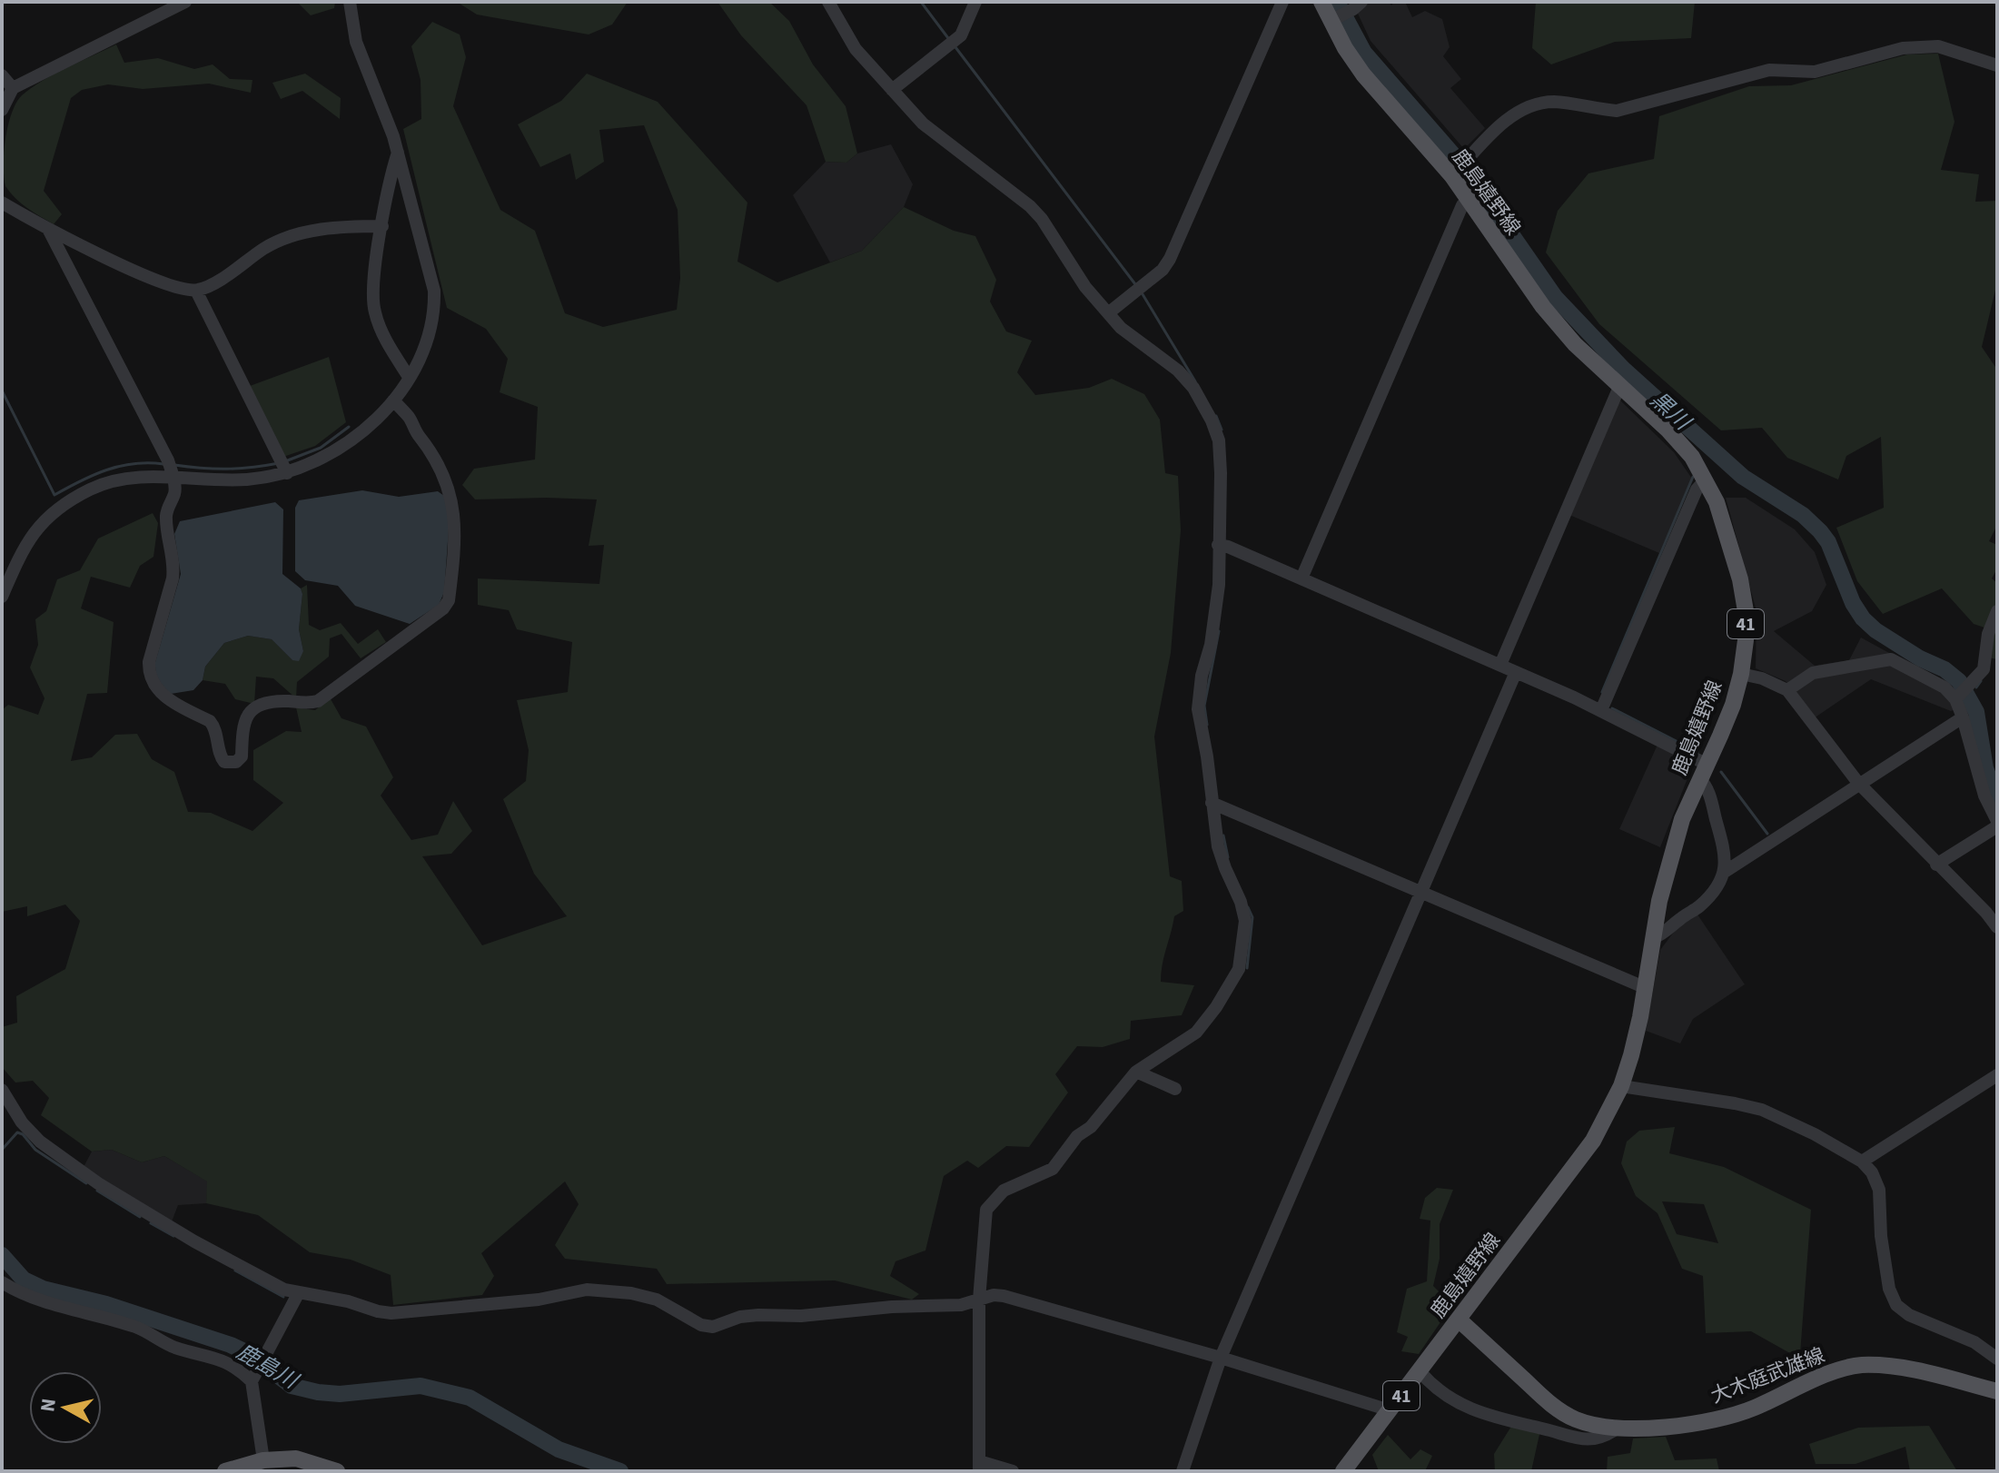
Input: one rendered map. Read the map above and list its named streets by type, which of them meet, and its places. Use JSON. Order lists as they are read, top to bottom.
{
  "streets": {
    "main road": ["鹿島嬉野線", "41", "大木庭武雄線"]
  },
  "crossings": [
    ["鹿島嬉野線", "大木庭武雄線"]
  ],
  "water": ["黒川", "鹿島川"],
  "north": "left"
}
